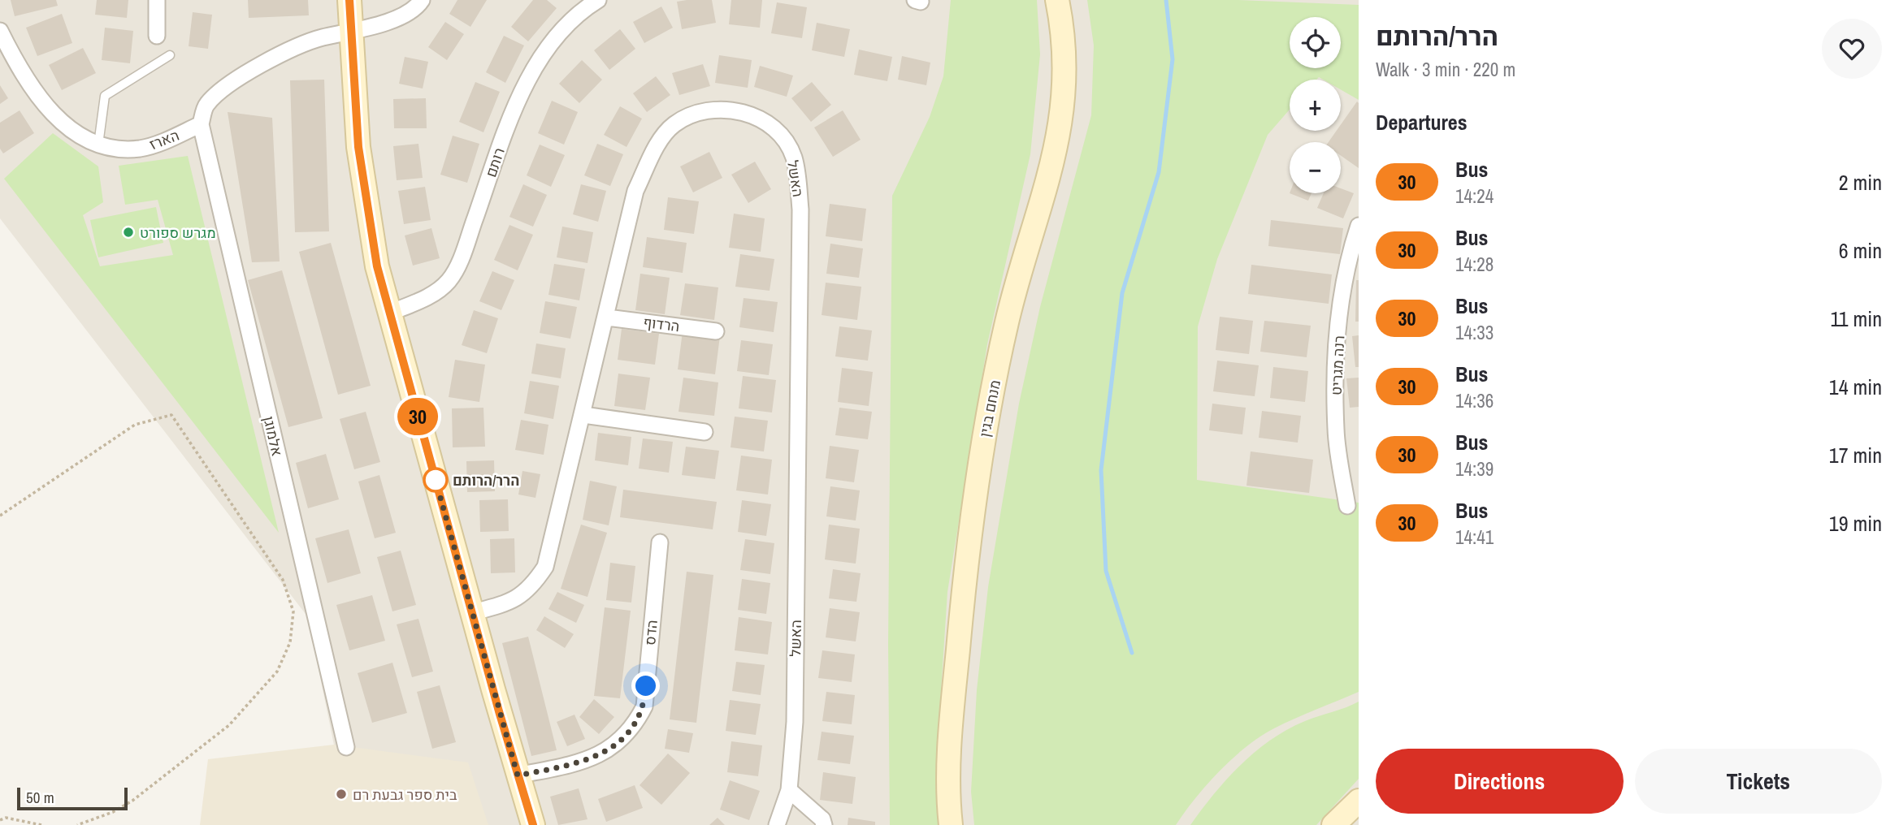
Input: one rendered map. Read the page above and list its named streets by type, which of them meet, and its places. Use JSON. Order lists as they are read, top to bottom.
{
  "streets": {
    "street": [
      "הארז",
      "רותם",
      "האשל",
      "הרדוף",
      "רנה מגריט",
      "מנחם בגין",
      "אלמוגן",
      "הדס"
    ]
  },
  "crossings": [
    ["הארז", "אלמוגן"],
    ["האשל", "הרדוף"]
  ],
  "places": ["מגרש ספורט", "הרר/הרותם", "בית ספר גבעת רם"],
  "lines": ["bus line 30"],
  "scale_bar": "50 m",
  "page": {
    "on_map": "30",
    "heading": [
      ["הרר/הרותם", "Walk · 3 min · 220 m"],
      "Departures"
    ],
    "map_buttons": ["+", "−"],
    "list": [
      {
        "mark": "30",
        "name": "Bus",
        "note": "14:24",
        "value": "2 min"
      },
      {
        "mark": "30",
        "name": "Bus",
        "note": "14:28",
        "value": "6 min"
      },
      {
        "mark": "30",
        "name": "Bus",
        "note": "14:33",
        "value": "11 min"
      },
      {
        "mark": "30",
        "name": "Bus",
        "note": "14:36",
        "value": "14 min"
      },
      {
        "mark": "30",
        "name": "Bus",
        "note": "14:39",
        "value": "17 min"
      },
      {
        "mark": "30",
        "name": "Bus",
        "note": "14:41",
        "value": "19 min"
      }
    ],
    "buttons": ["Directions", "Tickets"],
    "scale": "50 m"
  }
}
